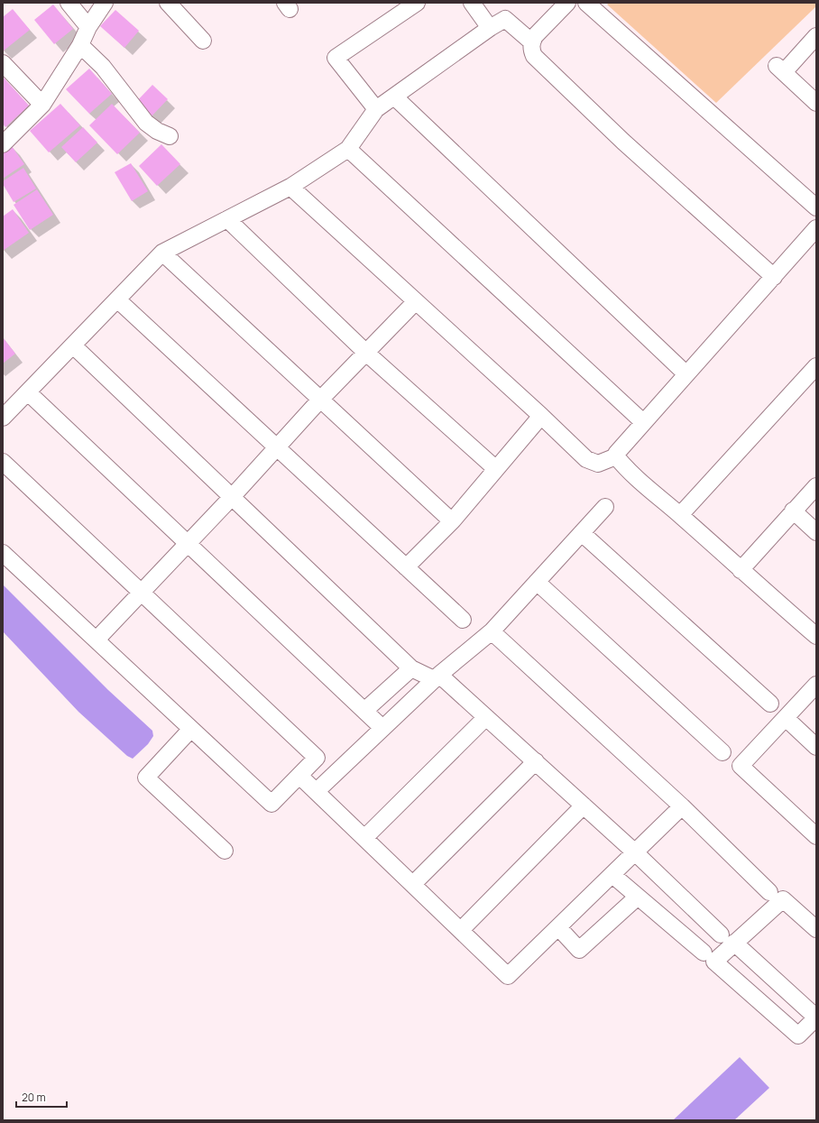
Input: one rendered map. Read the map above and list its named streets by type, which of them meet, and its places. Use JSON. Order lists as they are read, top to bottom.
{
  "scale_bar": "20 m"
}
